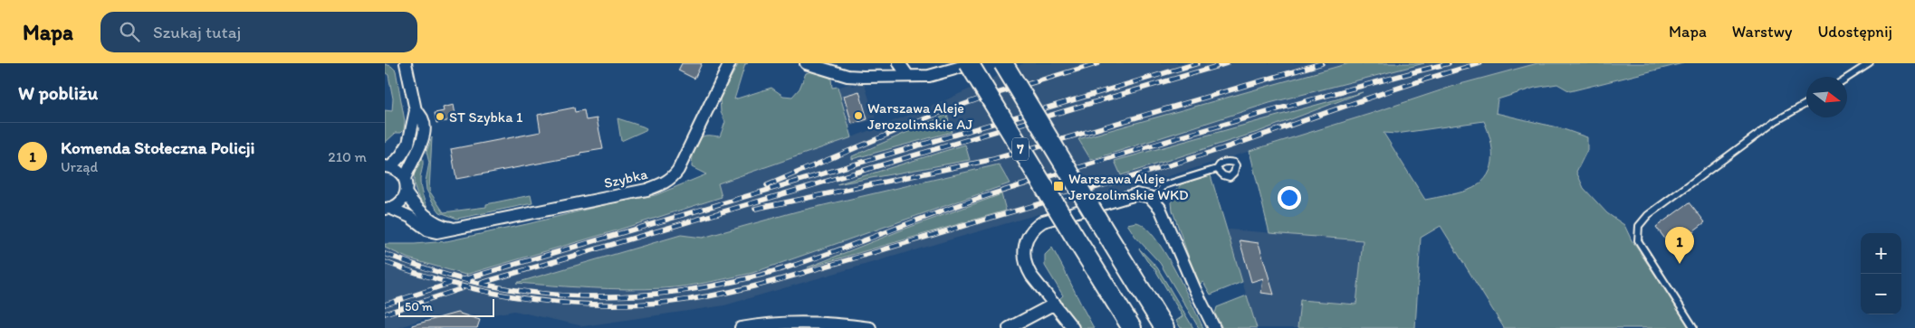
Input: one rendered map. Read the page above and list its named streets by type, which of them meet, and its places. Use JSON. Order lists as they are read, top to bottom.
{
  "streets": {
    "main road": ["7"],
    "street": ["Szybka"]
  },
  "places": {
    "other": ["Warszawa Aleje Jerozolimskie AJ", "ST Szybka 1"],
    "transit": ["Warszawa Aleje Jerozolimskie WKD"]
  },
  "scale_bar": "50 m",
  "north": "right",
  "page": {
    "header": "Mapa",
    "search": "Szukaj tutaj",
    "nav": ["Mapa", "Warstwy", "Udostępnij"],
    "heading": "W pobliżu",
    "list": [
      {
        "mark": "1",
        "name": "Komenda Stołeczna Policji",
        "note": "Urząd",
        "value": "210 m"
      }
    ],
    "pins": "1",
    "map_buttons": ["+", "−"],
    "scale": "50 m"
  }
}
